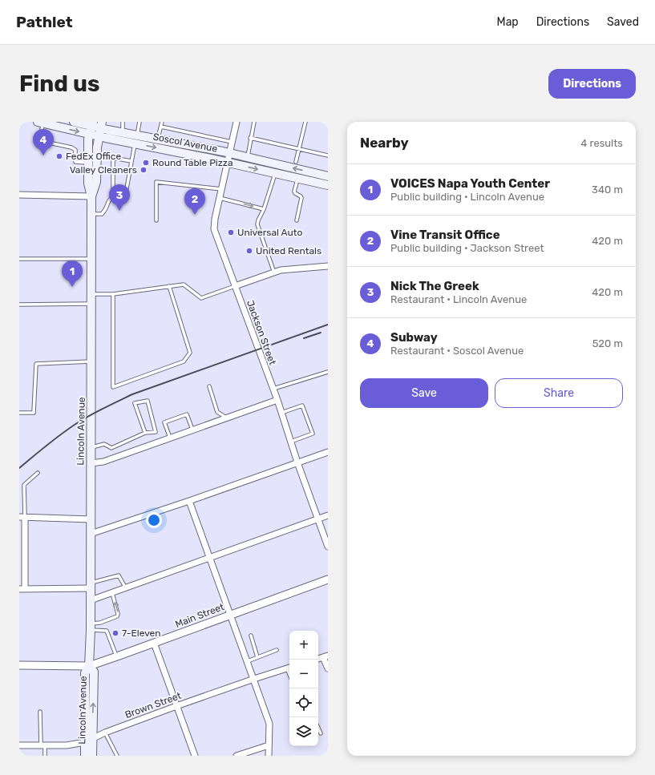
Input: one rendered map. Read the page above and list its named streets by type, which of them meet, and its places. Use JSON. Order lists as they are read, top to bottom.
{
  "streets": {
    "main road": ["Soscol Avenue", "Lincoln Avenue"],
    "street": ["Jackson Street", "Main Street", "Brown Street"]
  },
  "crossings": [
    ["Soscol Avenue", "Jackson Street"],
    ["Soscol Avenue", "Lincoln Avenue"],
    ["Lincoln Avenue", "Main Street"],
    ["Lincoln Avenue", "Brown Street"]
  ],
  "places": [
    "FedEx Office",
    "Round Table Pizza",
    "Valley Cleaners",
    "Universal Auto",
    "United Rentals",
    "7-Eleven"
  ],
  "page": {
    "header": "Pathlet",
    "nav": ["Map", "Directions", "Saved"],
    "buttons": [
      "Directions",
      ["Save", "Share"]
    ],
    "title": "Find us",
    "heading": ["Nearby", "4 results"],
    "pins": [
      "4",
      "3",
      "2",
      "1"
    ],
    "list": [
      {
        "mark": "1",
        "name": "VOICES Napa Youth Center",
        "note": "Public building · Lincoln Avenue",
        "value": "340 m"
      },
      {
        "mark": "2",
        "name": "Vine Transit Office",
        "note": "Public building · Jackson Street",
        "value": "420 m"
      },
      {
        "mark": "3",
        "name": "Nick The Greek",
        "note": "Restaurant · Lincoln Avenue",
        "value": "420 m"
      },
      {
        "mark": "4",
        "name": "Subway",
        "note": "Restaurant · Soscol Avenue",
        "value": "520 m"
      }
    ],
    "map_buttons": ["+", "−"]
  }
}
